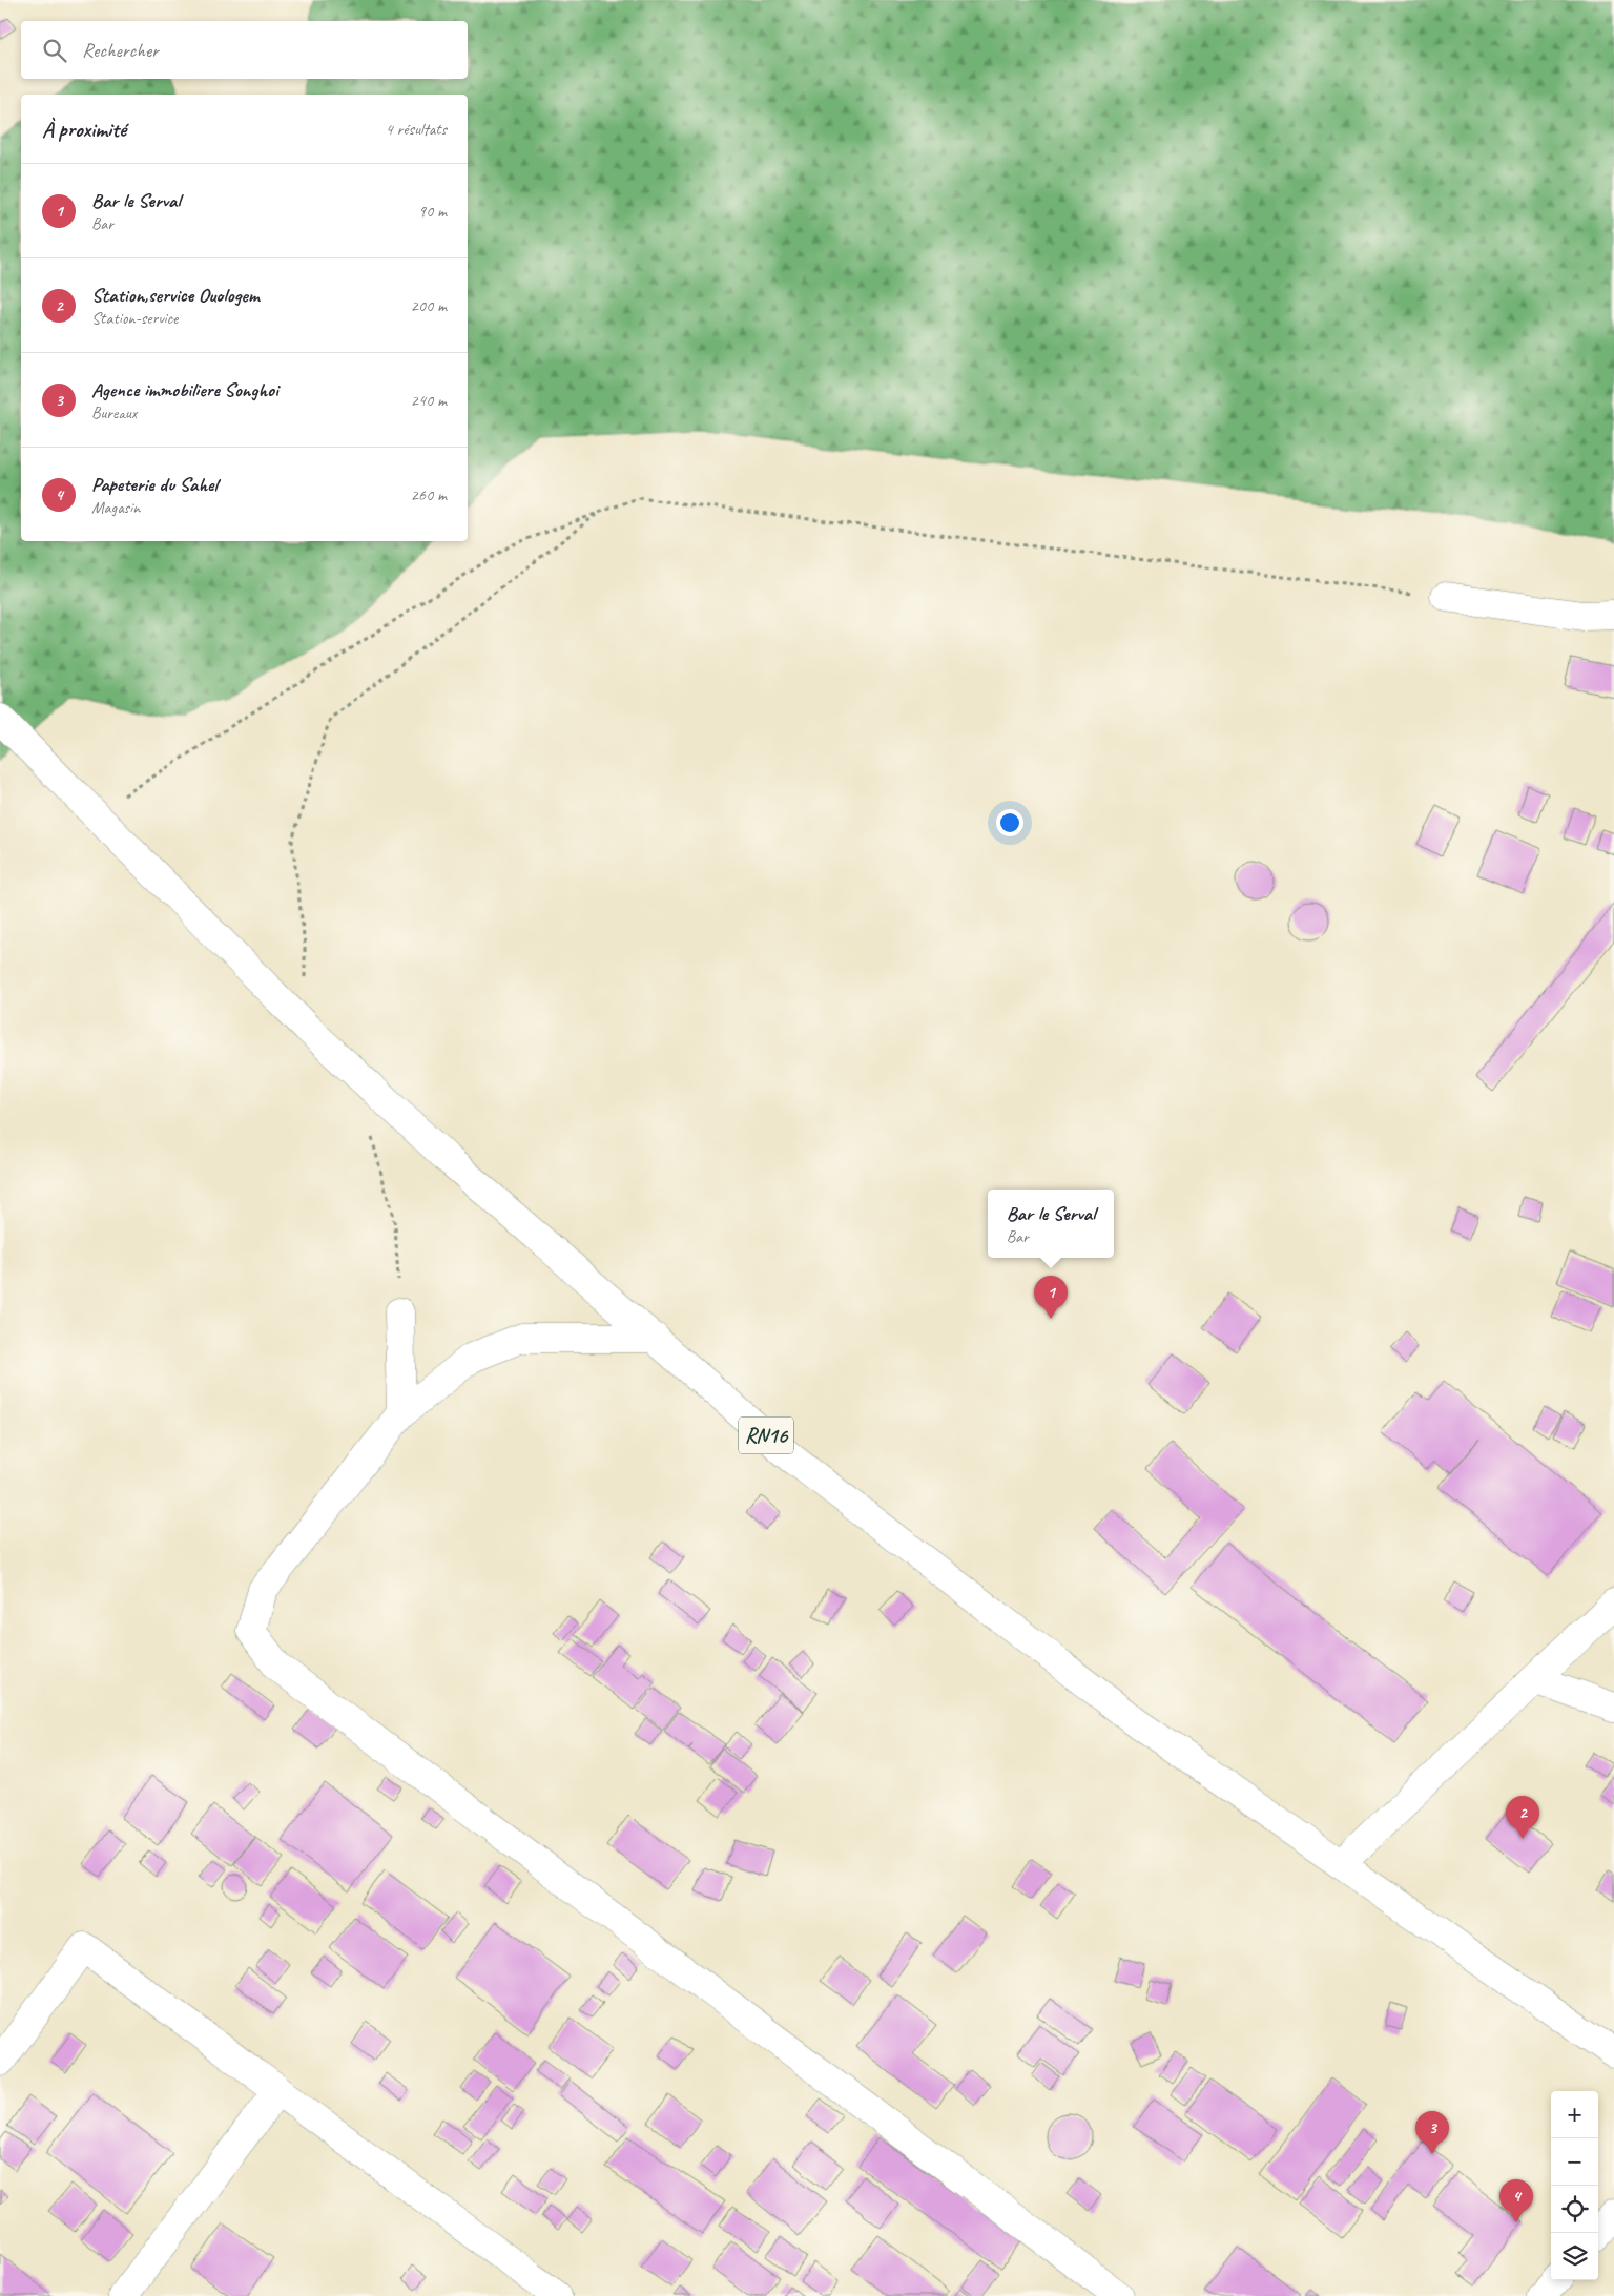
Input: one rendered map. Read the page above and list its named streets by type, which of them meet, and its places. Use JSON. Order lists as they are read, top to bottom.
{
  "streets": {
    "street": ["RN16"]
  },
  "page": {
    "search": "Rechercher",
    "heading": ["À proximité", "4 résultats"],
    "list": [
      {
        "mark": "1",
        "name": "Bar le Serval",
        "note": "Bar",
        "value": "90 m"
      },
      {
        "mark": "2",
        "name": "Station,service Ouologem",
        "note": "Station-service",
        "value": "200 m"
      },
      {
        "mark": "3",
        "name": "Agence immobiliere Songhoi",
        "note": "Bureaux",
        "value": "240 m"
      },
      {
        "mark": "4",
        "name": "Papeterie du Sahel",
        "note": "Magasin",
        "value": "260 m"
      }
    ],
    "popup": ["Bar le Serval", "Bar"],
    "pins": [
      "1",
      "2",
      "3",
      "4"
    ],
    "map_buttons": ["+", "−"]
  }
}
